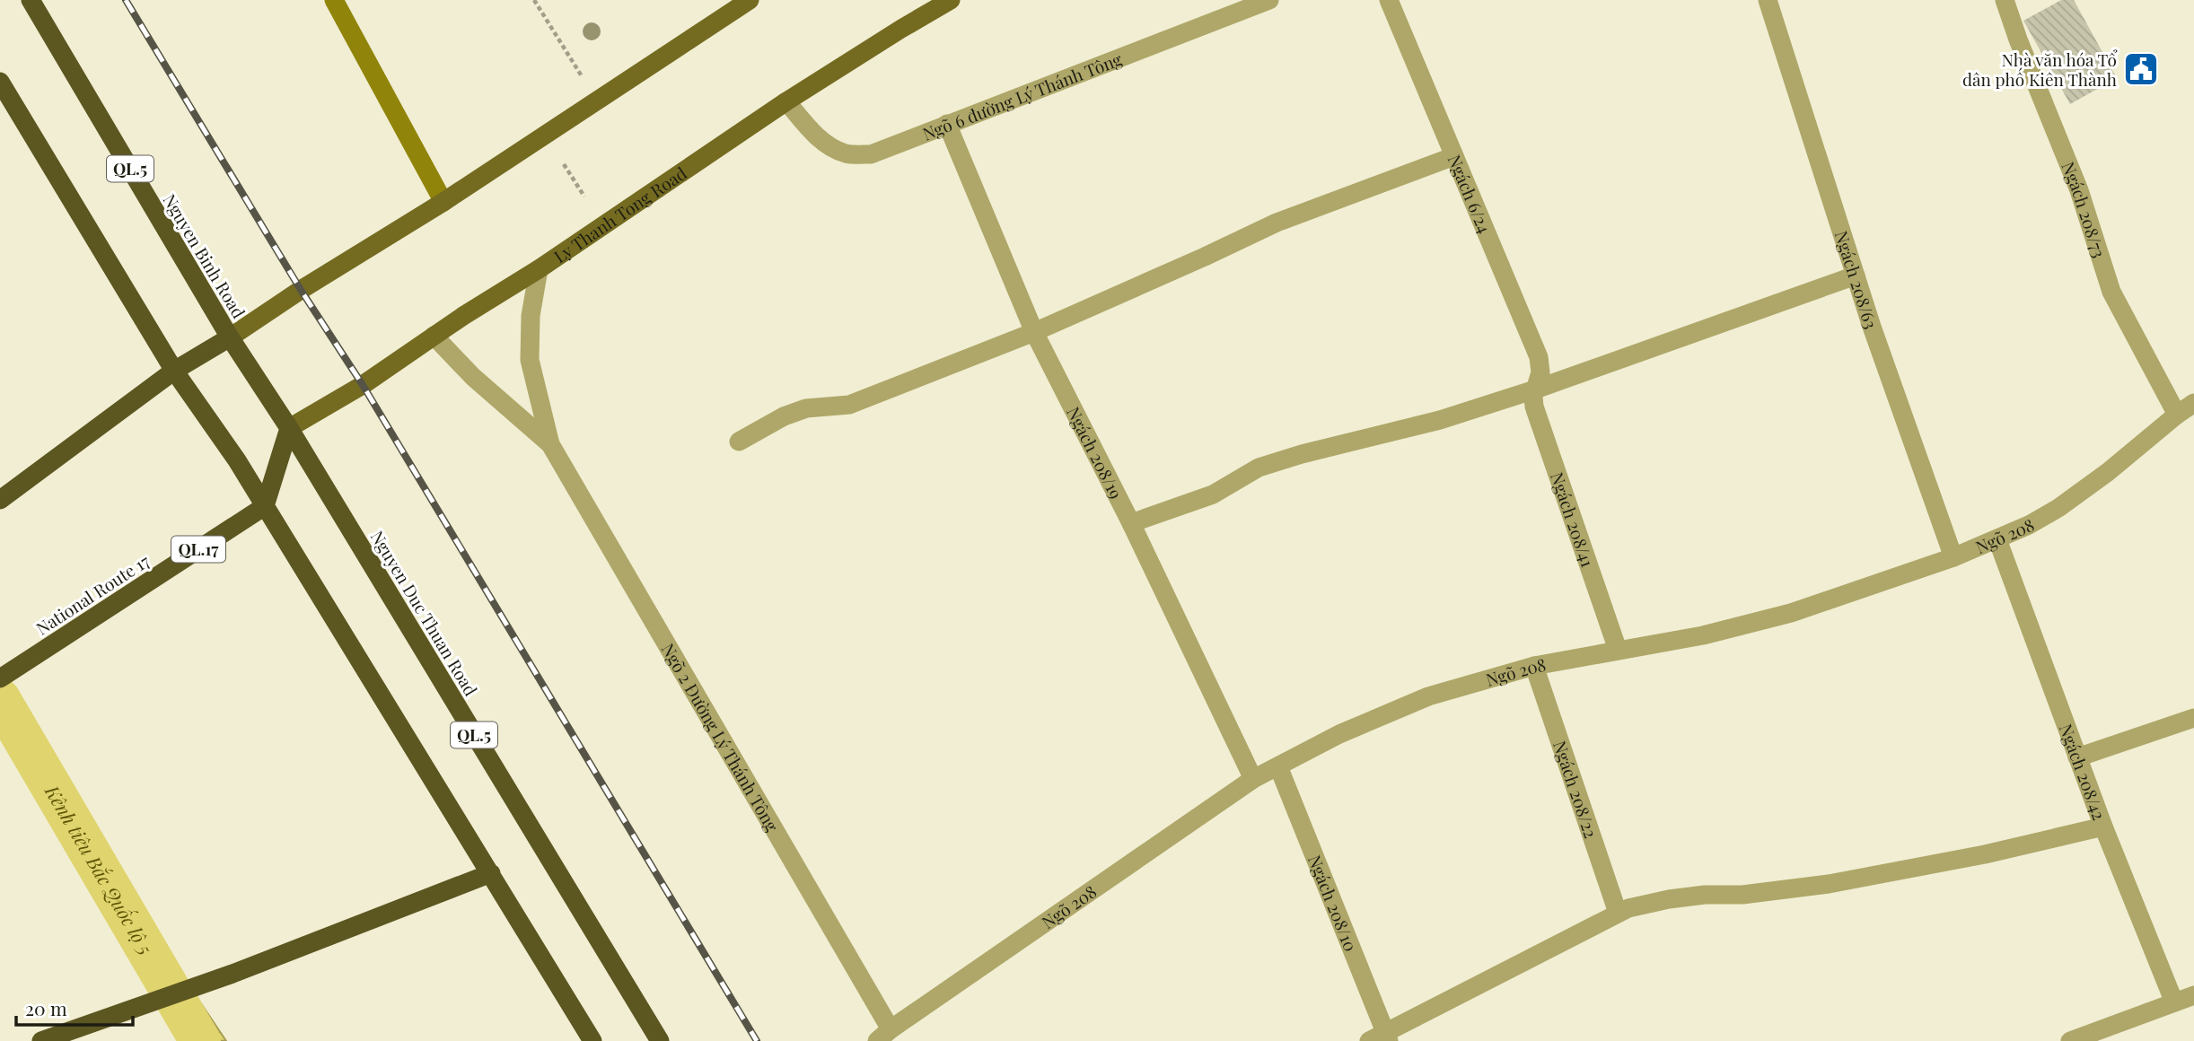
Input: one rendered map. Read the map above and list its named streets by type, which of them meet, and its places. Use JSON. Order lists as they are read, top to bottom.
{
  "streets": {
    "highway": [
      "QL.5",
      "Nguyen Binh Road",
      "QL.17",
      "National Route 17",
      "Nguyen Duc Thuan Road"
    ],
    "main road": ["Ly Thanh Tong Road"],
    "street": [
      "Ngõ 6 đường Lý Thánh Tông",
      "Ngách 6/24",
      "Ngách 208/73",
      "Ngách 208/63",
      "Ngách 208/19",
      "Ngách 208/41",
      "Ngõ 208",
      "Ngõ 2 Đường Lý Thánh Tông",
      "Ngách 208/42",
      "Ngách 208/22",
      "Ngách 208/10"
    ]
  },
  "crossings": [
    ["Ngõ 6 đường Lý Thánh Tông", "Ly Thanh Tong Road"],
    ["Ngõ 6 đường Lý Thánh Tông", "Ngách 208/19"],
    ["Ngách 6/24", "Ngách 208/41"],
    ["Ngách 208/73", "Ngõ 208"],
    ["Ly Thanh Tong Road", "Nguyen Duc Thuan Road"],
    ["Nguyen Binh Road", "Nguyen Duc Thuan Road"],
    ["Ngách 208/63", "Ngõ 208"],
    ["Ngách 208/19", "Ngõ 208"],
    ["Ngách 208/41", "Ngõ 208"],
    ["Ngõ 208", "Ngõ 2 Đường Lý Thánh Tông"],
    ["Ngõ 208", "Ngách 208/42"],
    ["Ngõ 208", "Ngách 208/22"],
    ["Ngõ 208", "Ngách 208/10"]
  ],
  "water": ["Kênh tiêu Bắc Quốc lộ 5"],
  "places": {
    "public building": ["Nhà văn hóa Tổ dân phố Kiên Thành"]
  },
  "scale_bar": "20 m"
}
